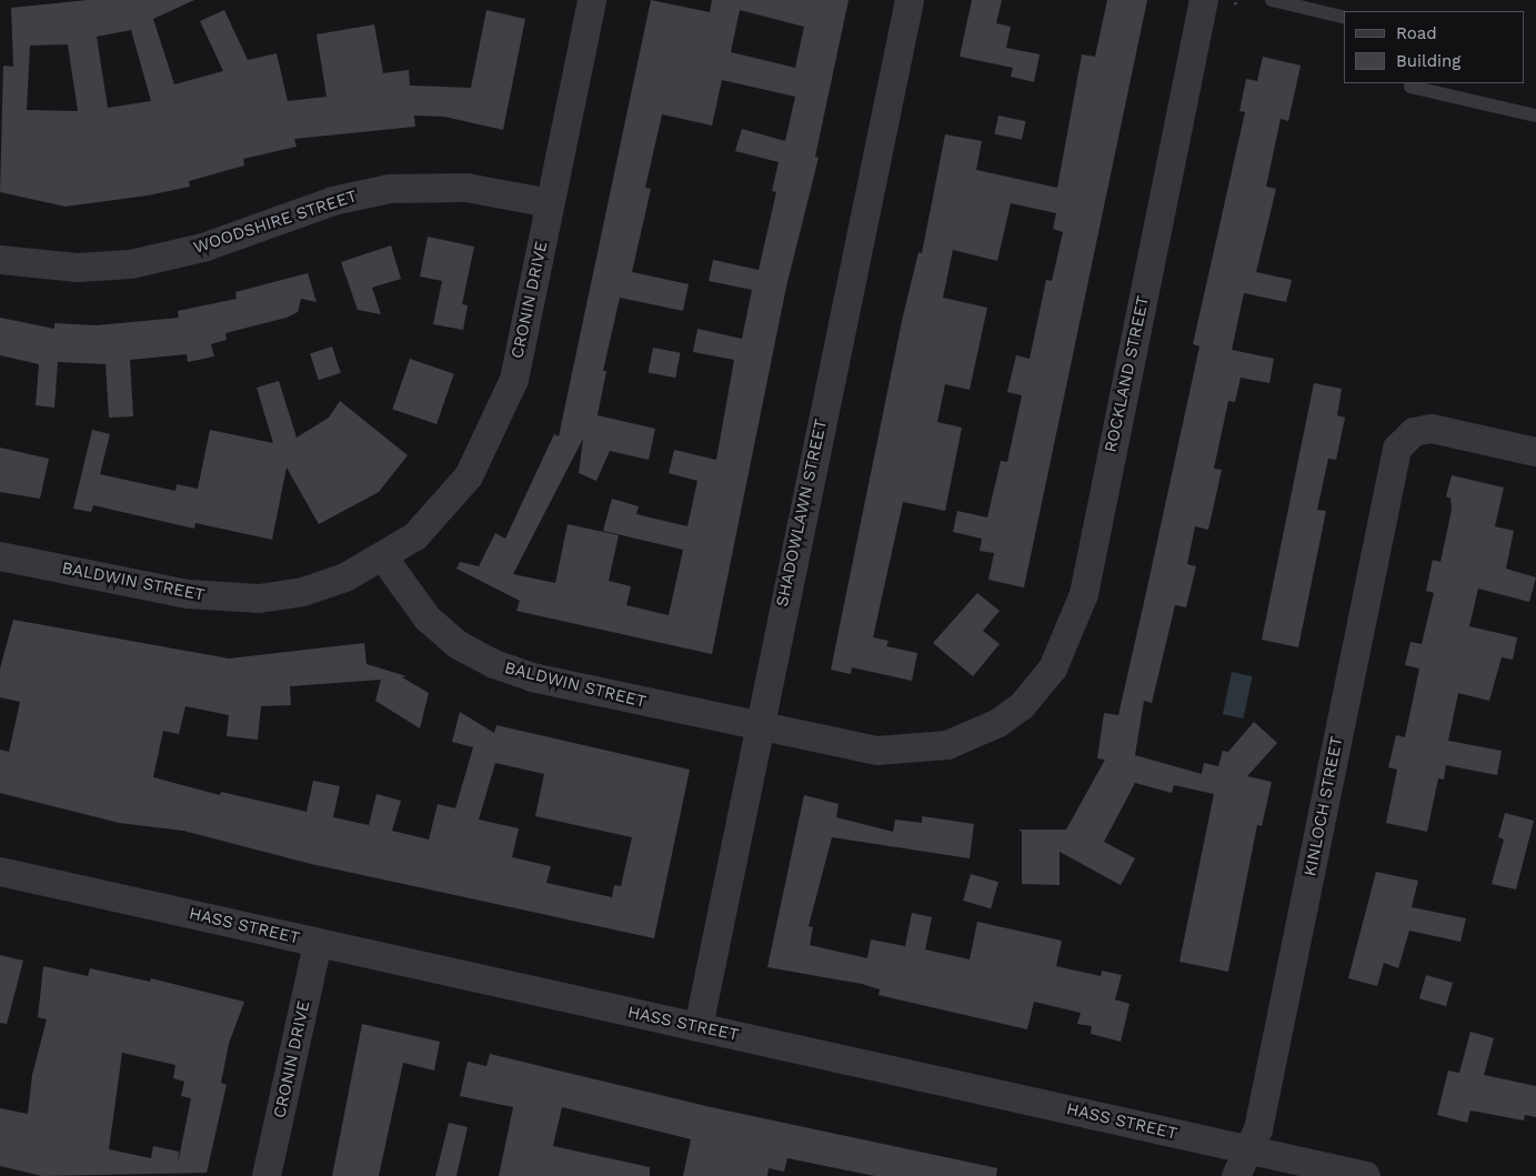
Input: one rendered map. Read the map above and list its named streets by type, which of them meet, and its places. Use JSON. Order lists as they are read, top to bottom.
{
  "streets": {
    "street": [
      "WOODSHIRE STREET",
      "CRONIN DRIVE",
      "ROCKLAND STREET",
      "SHADOWLAWN STREET",
      "BALDWIN STREET",
      "KINLOCH STREET",
      "HASS STREET"
    ]
  },
  "crossings": [
    ["WOODSHIRE STREET", "CRONIN DRIVE"],
    ["CRONIN DRIVE", "BALDWIN STREET"],
    ["CRONIN DRIVE", "HASS STREET"],
    ["ROCKLAND STREET", "BALDWIN STREET"],
    ["SHADOWLAWN STREET", "BALDWIN STREET"],
    ["SHADOWLAWN STREET", "HASS STREET"],
    ["KINLOCH STREET", "HASS STREET"]
  ],
  "legend": ["Road", "Building"]
}
